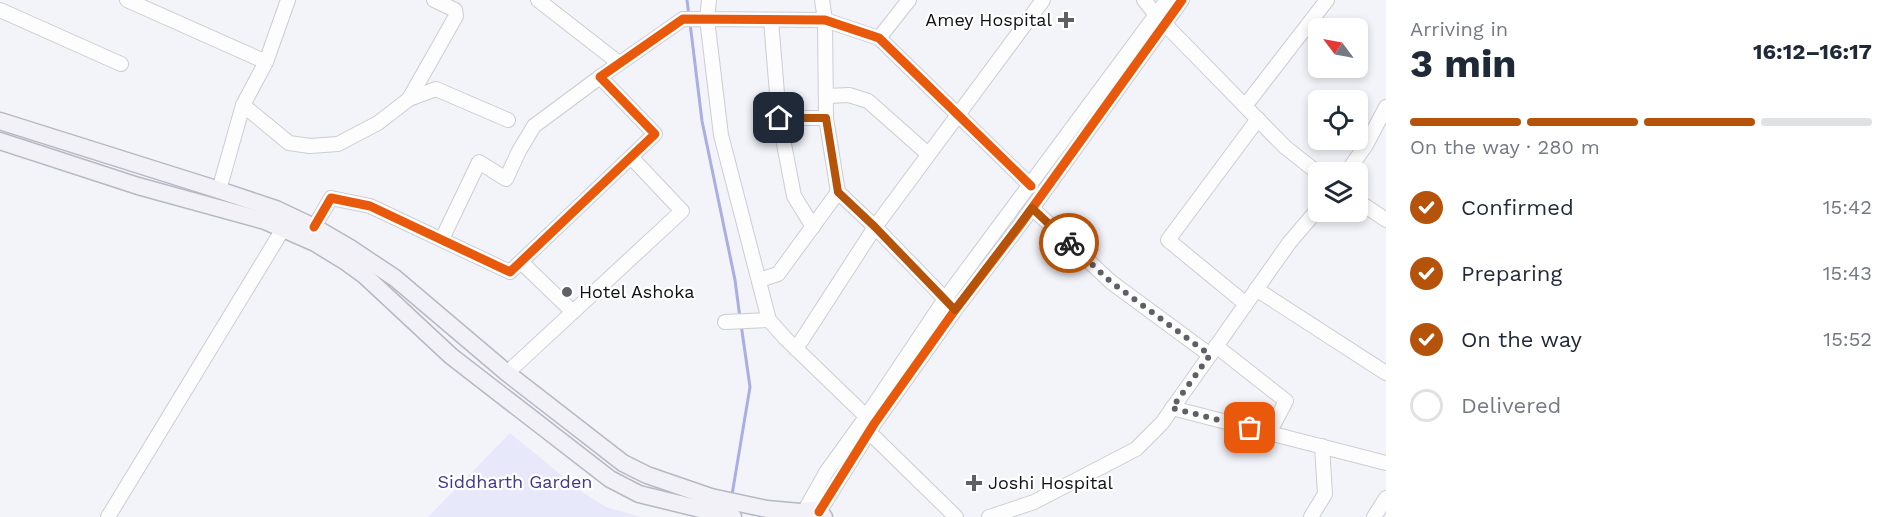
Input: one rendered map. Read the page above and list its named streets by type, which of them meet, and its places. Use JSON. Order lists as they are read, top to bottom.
{
  "parks": ["Siddharth Garden"],
  "places": {
    "health": ["Amey Hospital", "Joshi Hospital"],
    "other": ["Hotel Ashoka"]
  },
  "north": "top left",
  "page": {
    "heading": ["3 min", "Arriving in", "16:12–16:17"],
    "bar": "On the way · 280 m",
    "list": [
      ["Confirmed", "15:42"],
      ["Preparing", "15:43"],
      ["On the way", "15:52"],
      "Delivered"
    ]
  }
}
